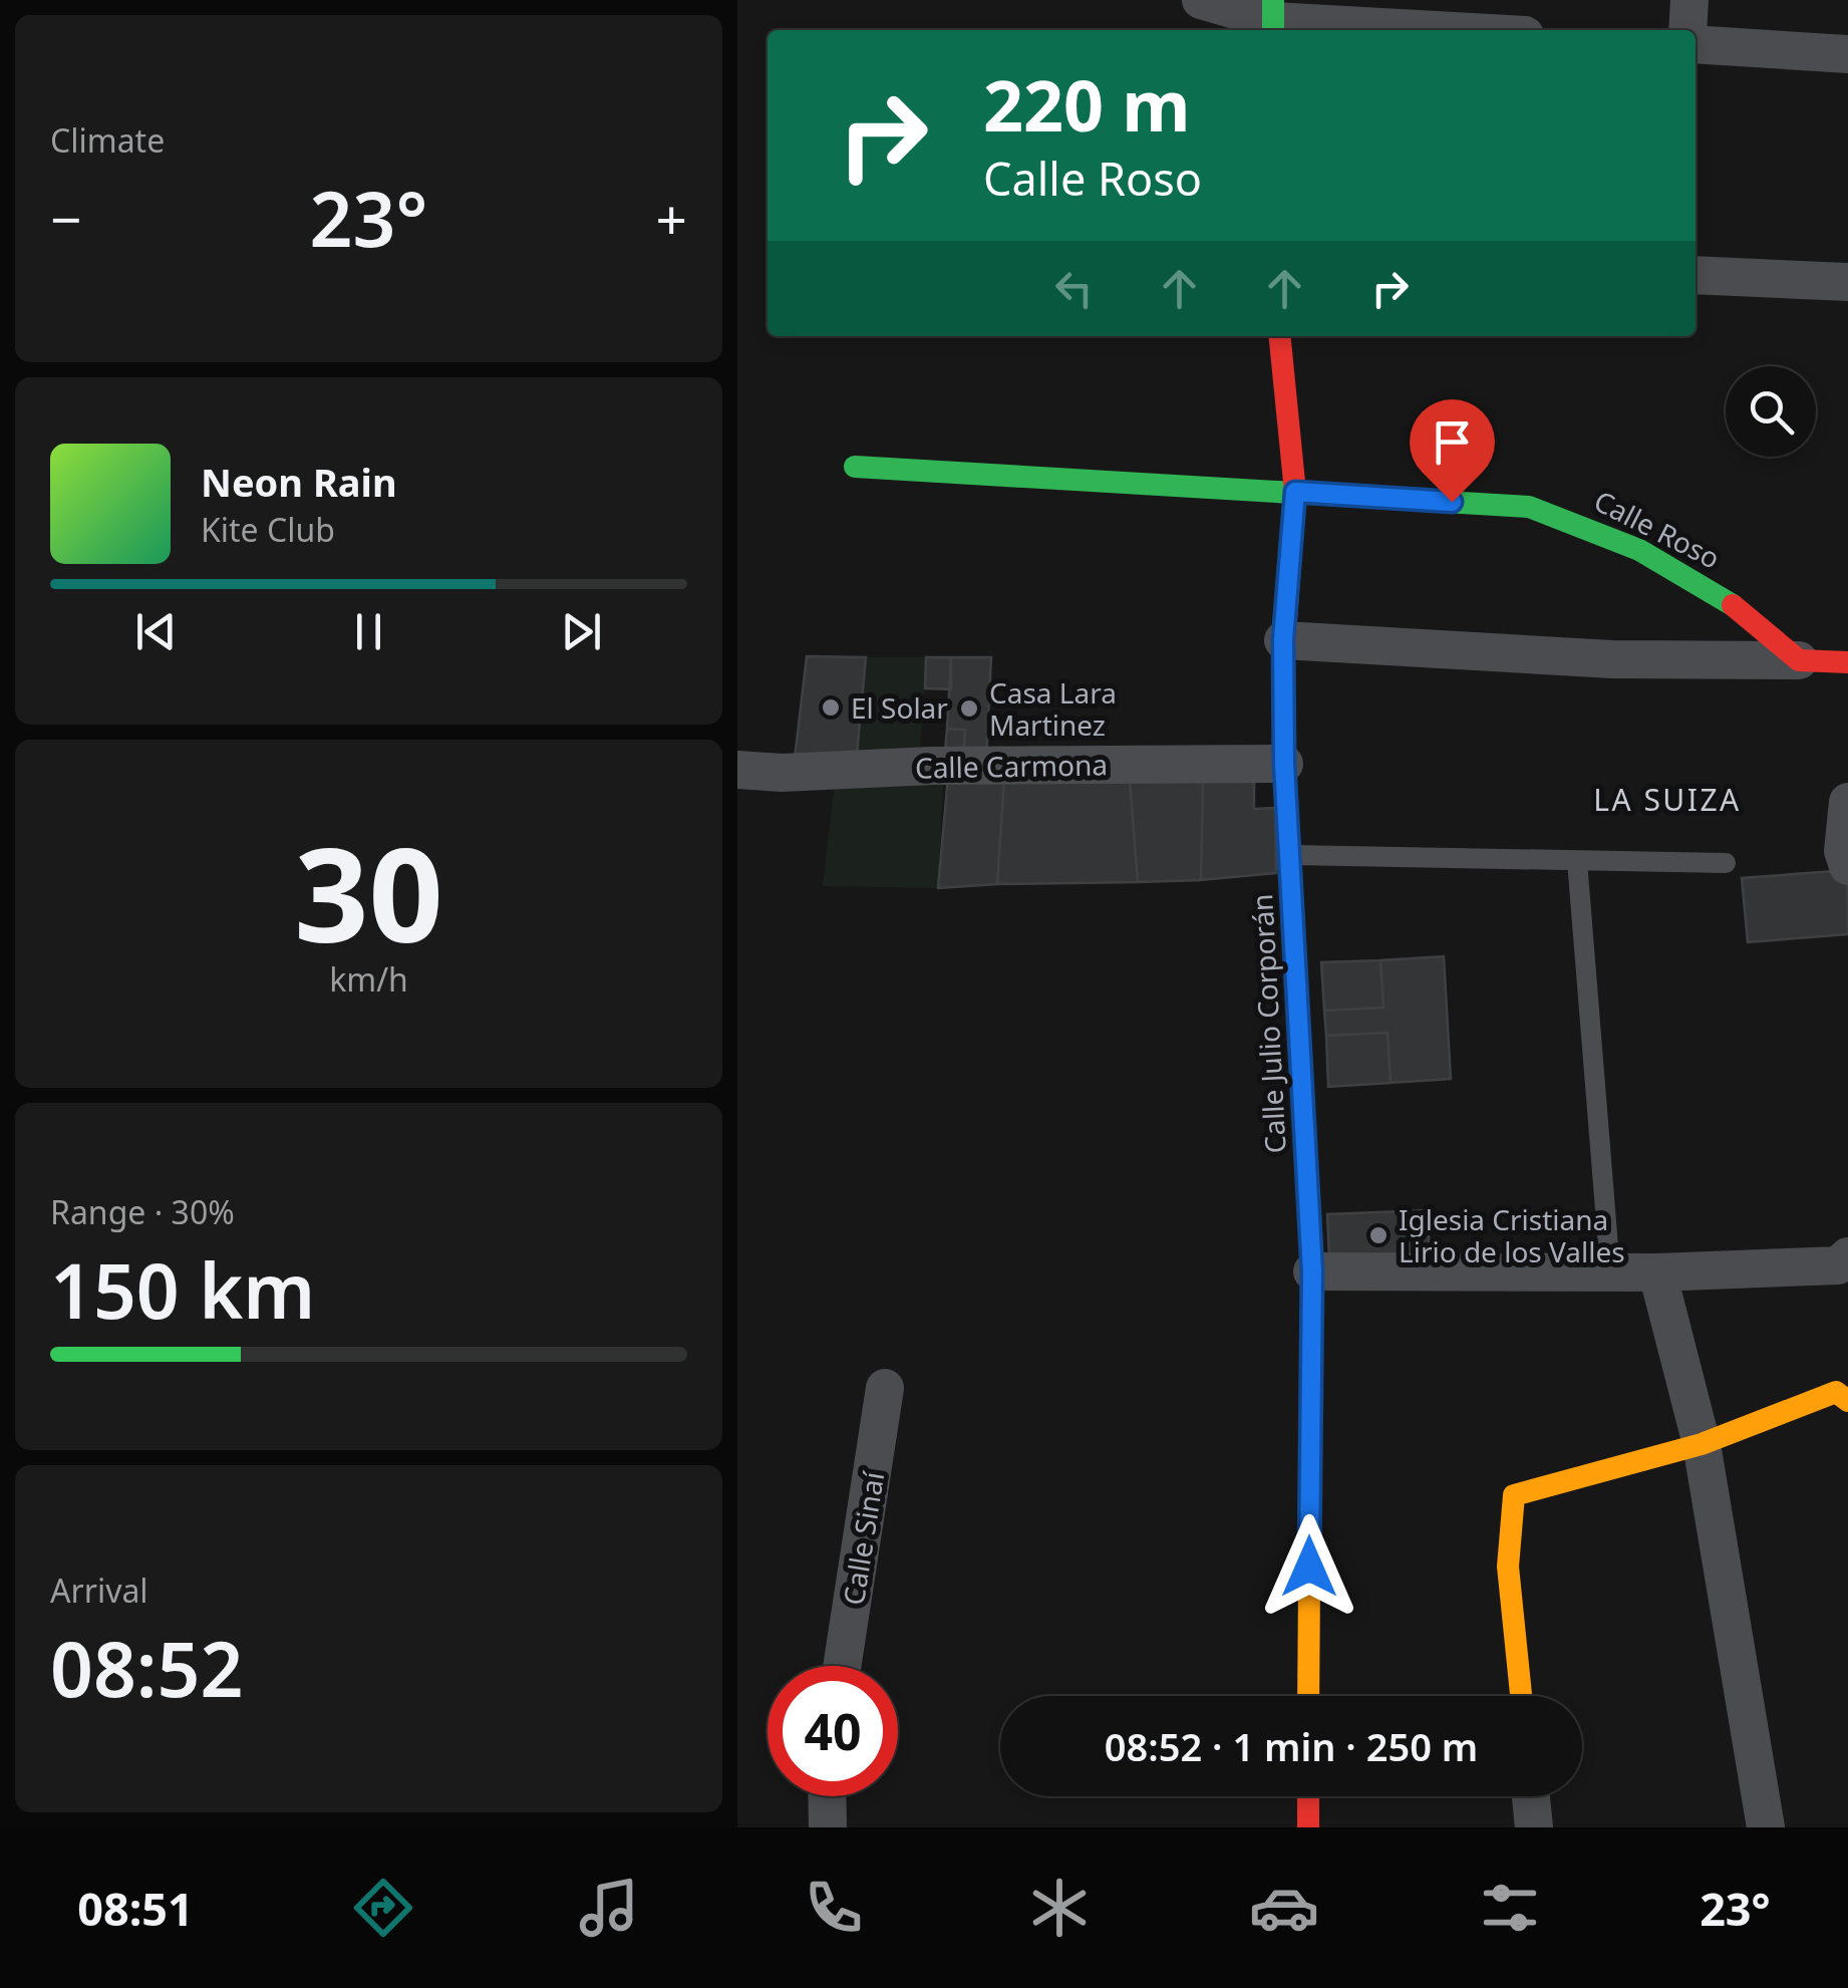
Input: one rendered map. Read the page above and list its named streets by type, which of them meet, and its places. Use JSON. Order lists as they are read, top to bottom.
{
  "streets": {
    "street": [
      "Calle Roso",
      "Calle Carmona",
      "Calle Julio Corporán",
      "Calle Sinaí"
    ]
  },
  "crossings": [
    ["Calle Roso", "Calle Julio Corporán"],
    ["Calle Carmona", "Calle Julio Corporán"]
  ],
  "districts": ["LA SUIZA"],
  "places": ["El Solar", "Casa Lara Martinez", "Iglesia Cristiana Lirio de los Valles"],
  "page": {
    "tile": [
      "Climate",
      ["30", "km/h"],
      ["Range · 30%", "150 km"],
      ["Arrival", "08:52"]
    ],
    "turn": ["220 m", "Calle Roso"],
    "heat": ["−", "23°", "+"],
    "song": ["Neon Rain", "Kite Club"],
    "limit": "40",
    "trip": "08:52 · 1 min · 250 m",
    "tabs": ["08:51", "23°"]
  }
}
